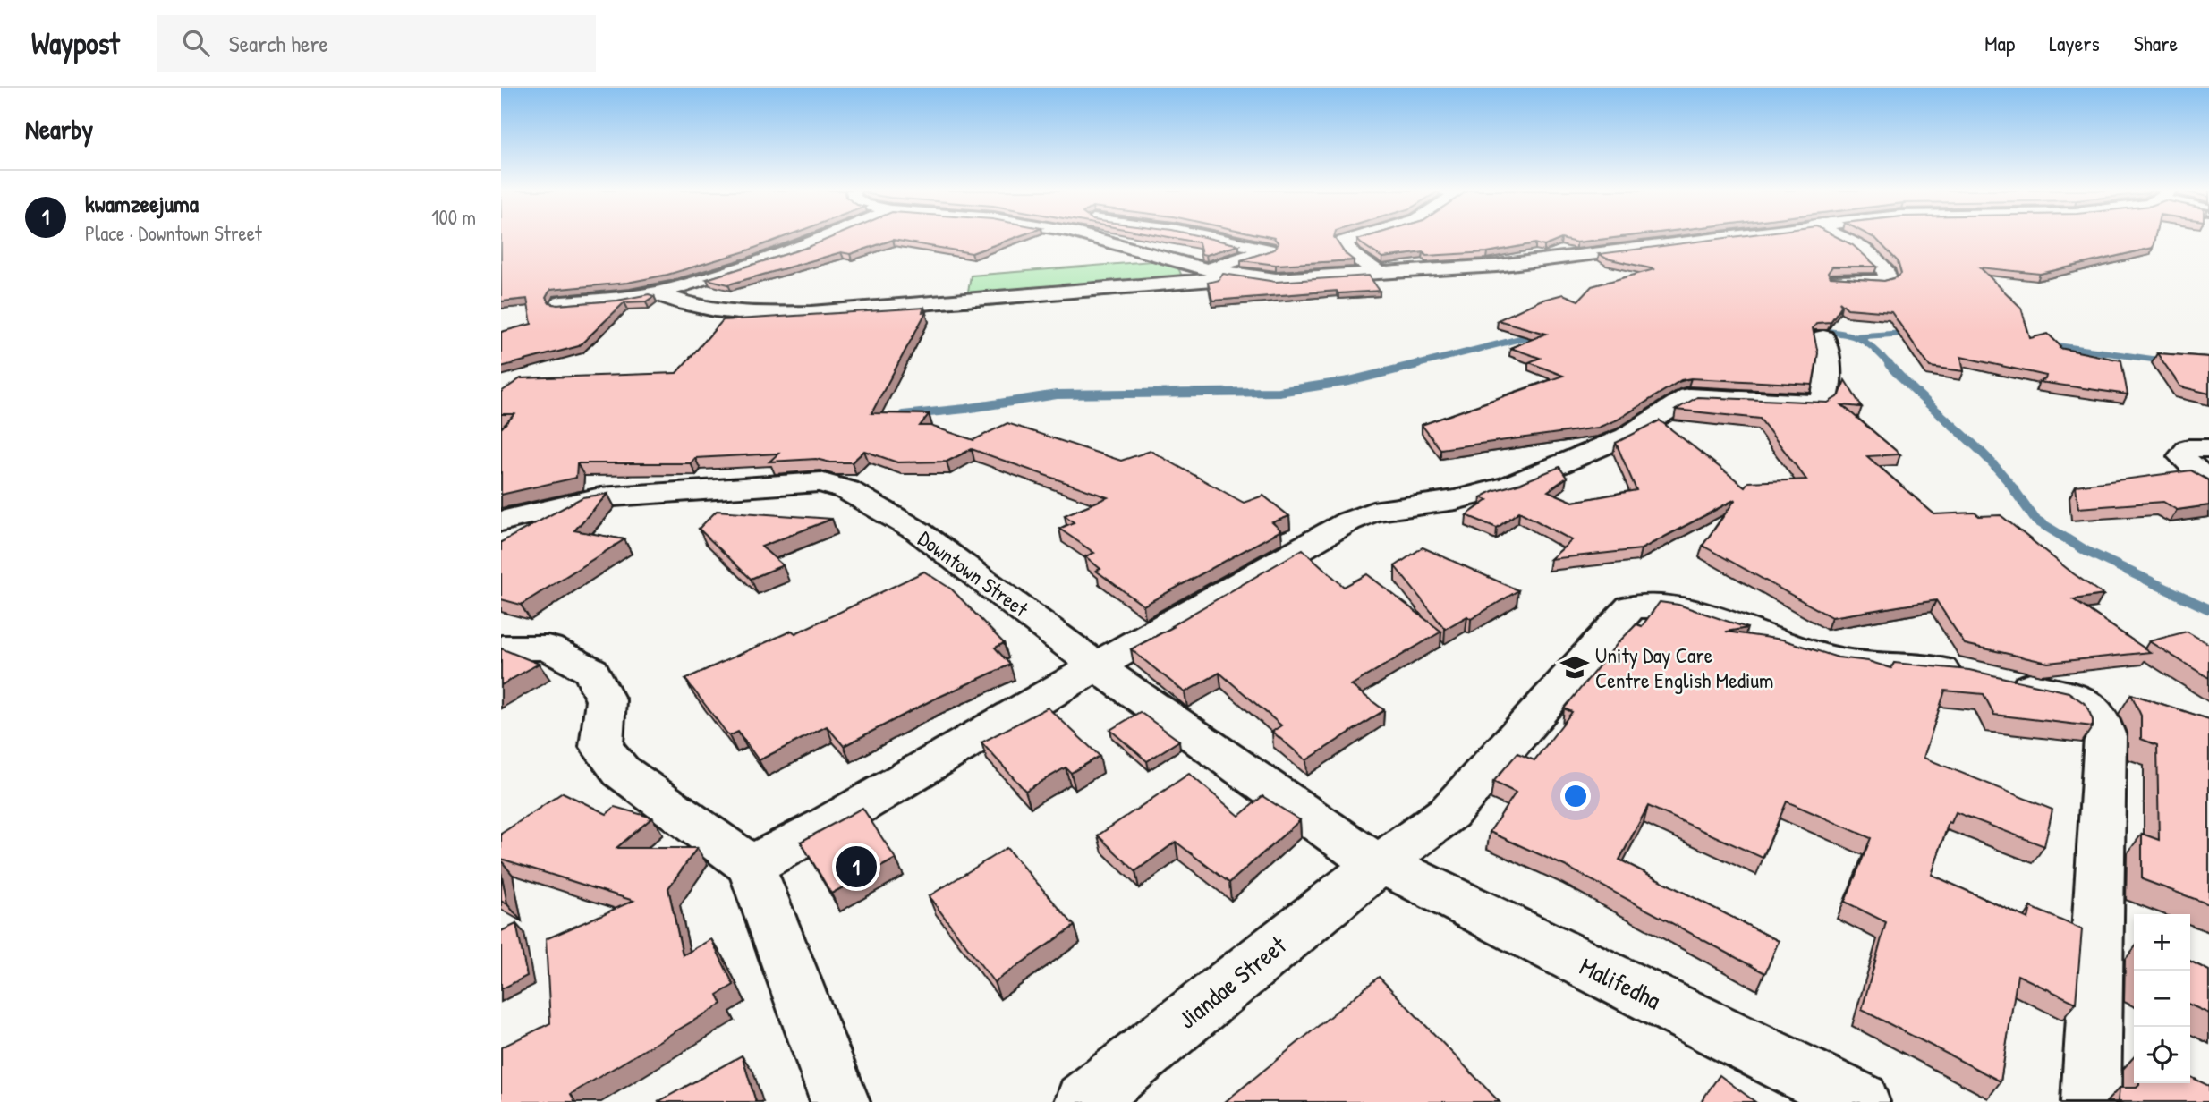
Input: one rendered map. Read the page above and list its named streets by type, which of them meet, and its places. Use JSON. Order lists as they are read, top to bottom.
{
  "streets": {
    "street": ["Downtown Street", "Jiandae Street", "Malifedha"]
  },
  "crossings": [
    ["Downtown Street", "Jiandae Street"],
    ["Downtown Street", "Malifedha"],
    ["Jiandae Street", "Malifedha"]
  ],
  "places": {
    "school or university": ["Unity Day Care Centre English Medium"]
  },
  "page": {
    "header": "Waypost",
    "search": "Search here",
    "nav": ["Map", "Layers", "Share"],
    "heading": "Nearby",
    "list": [
      {
        "mark": "1",
        "name": "kwamzeejuma",
        "note": "Place · Downtown Street",
        "value": "100 m"
      }
    ],
    "pins": "1",
    "map_buttons": ["+", "−"]
  }
}
